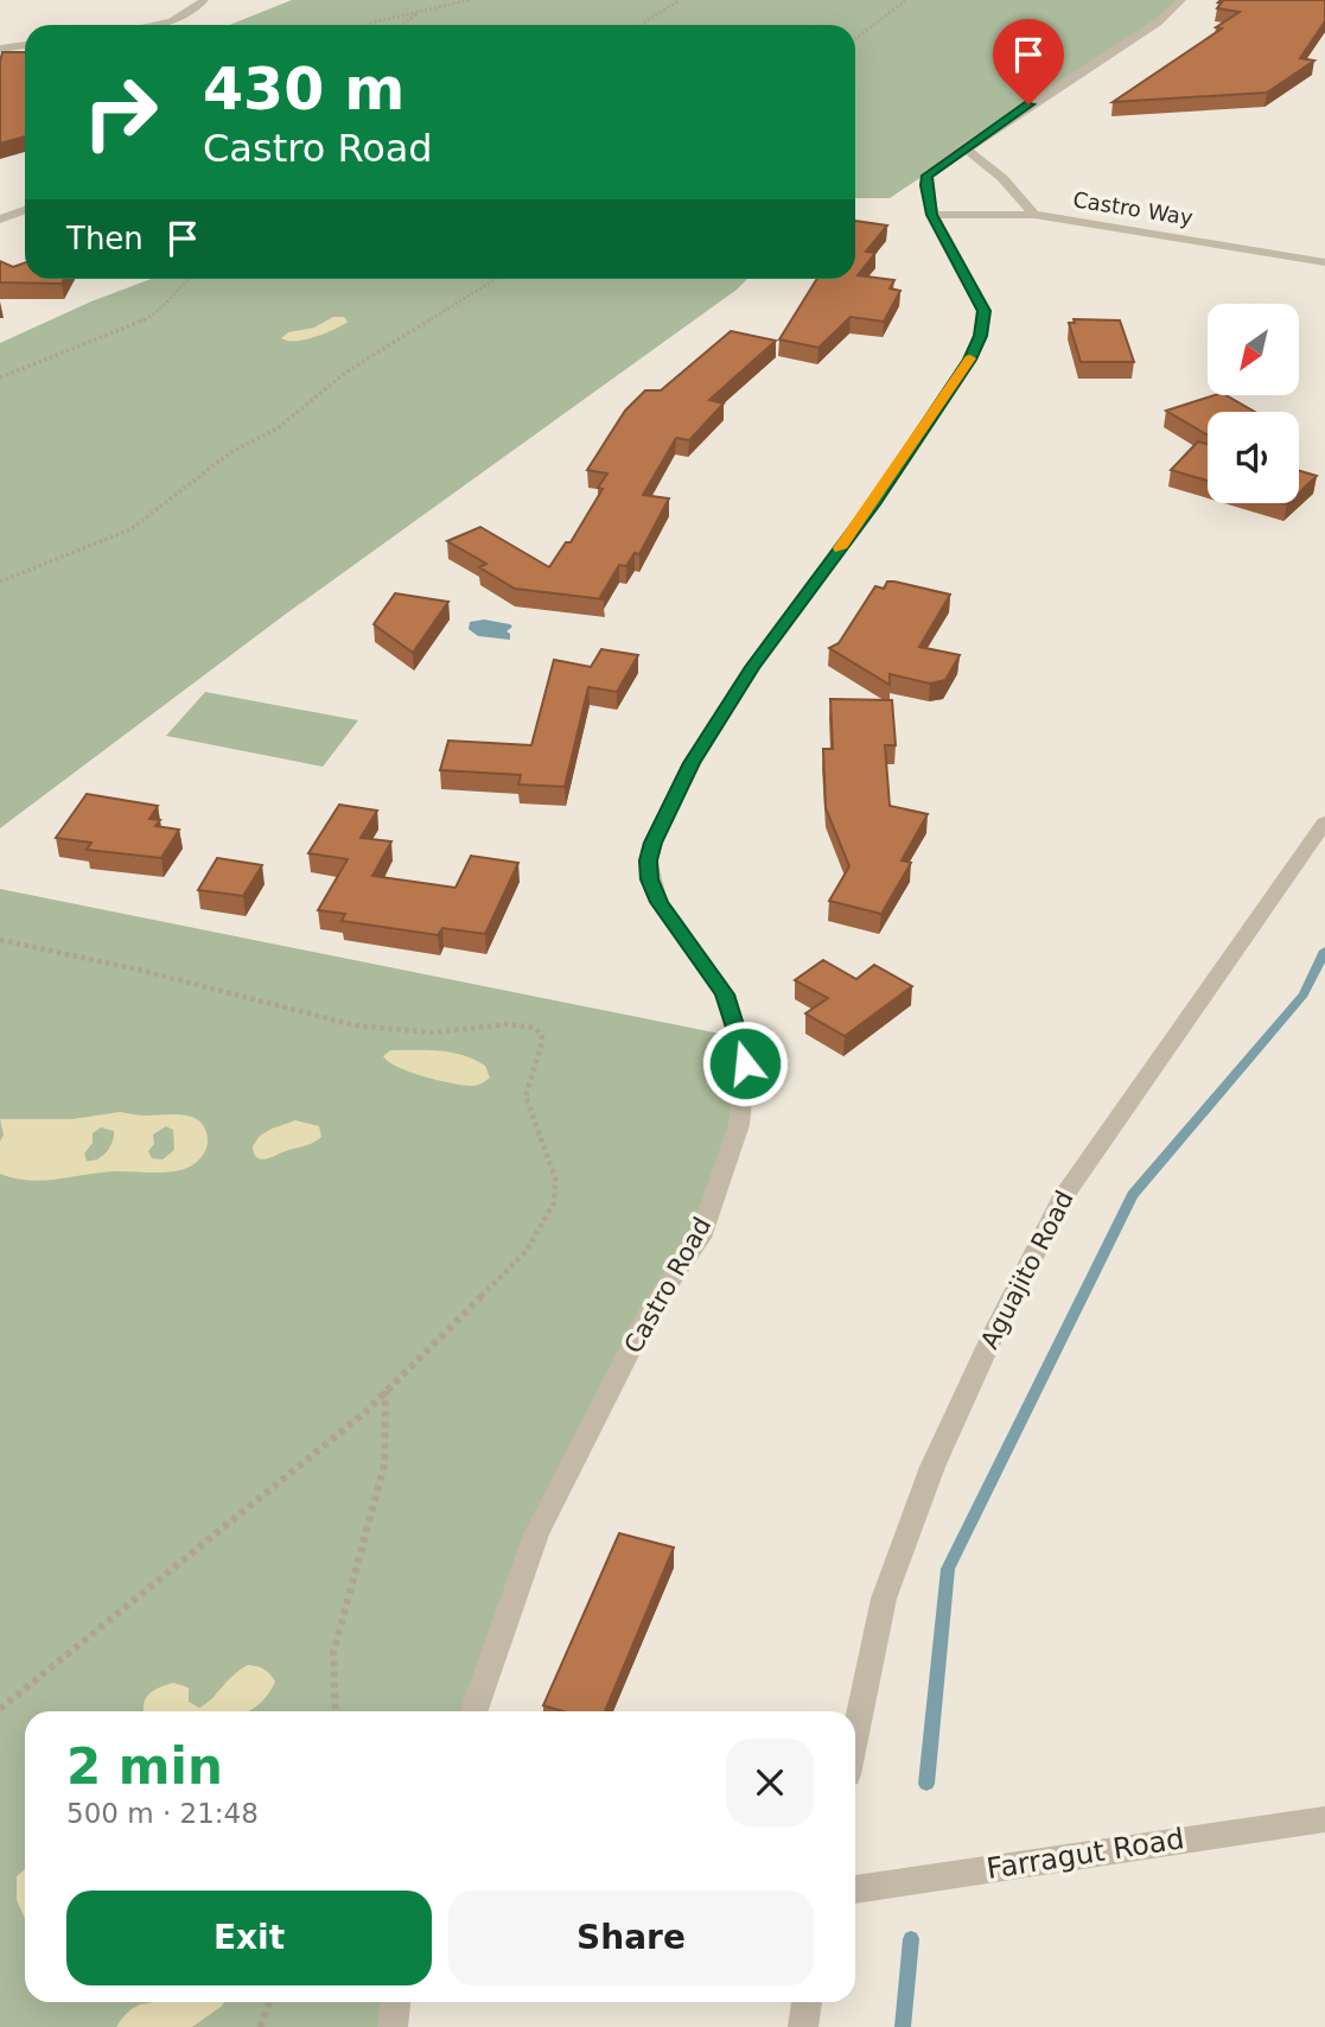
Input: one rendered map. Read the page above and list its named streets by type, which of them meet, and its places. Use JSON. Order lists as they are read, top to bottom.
{
  "streets": {
    "street": [
      "Castro Way",
      "Aguajito Road",
      "Castro Road",
      "Farragut Road"
    ]
  },
  "crossings": [
    ["Castro Way", "Castro Road"]
  ],
  "north": "bottom left",
  "page": {
    "turn": ["430 m", "Castro Road"],
    "then": "Then",
    "heading": ["2 min", "500 m · 21:48"],
    "buttons": ["Exit", "Share"]
  }
}
